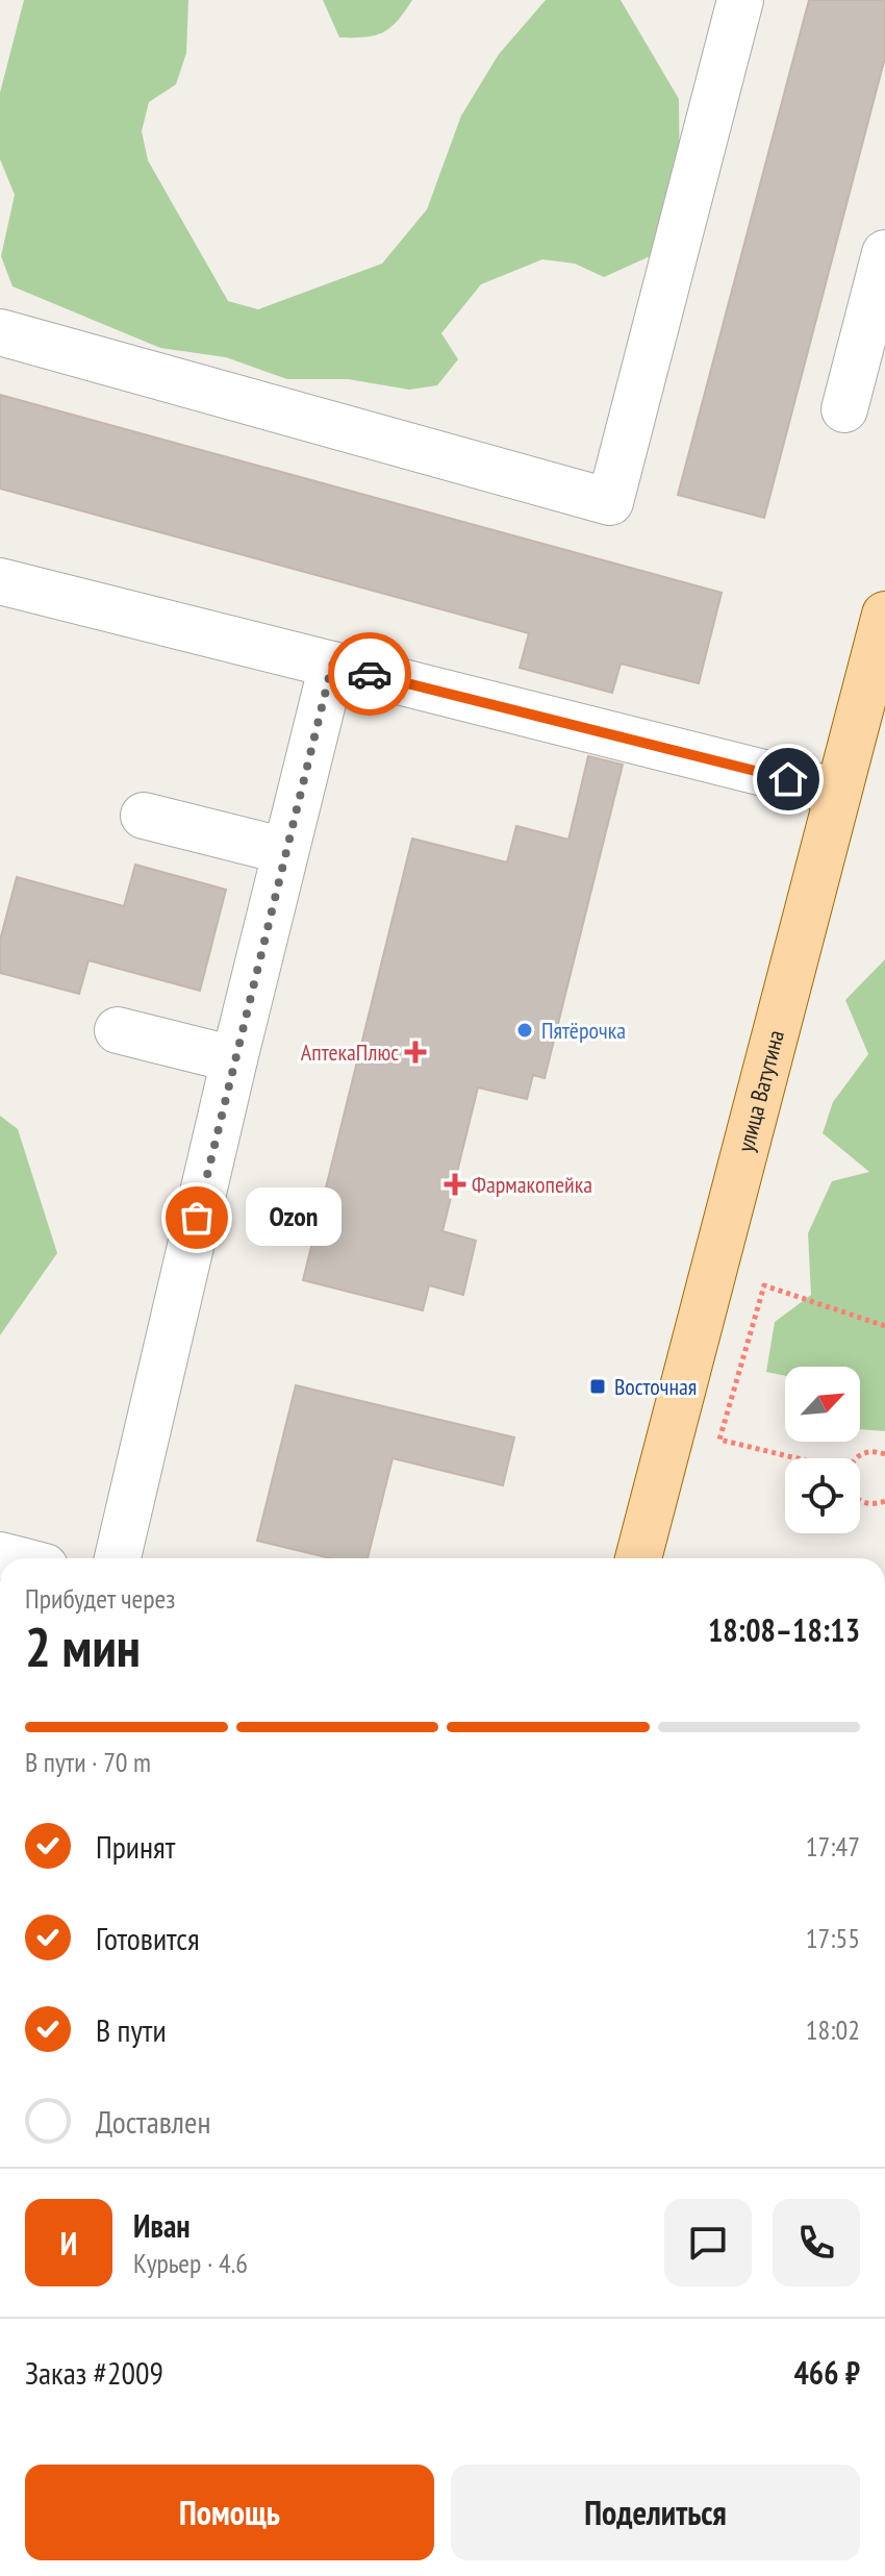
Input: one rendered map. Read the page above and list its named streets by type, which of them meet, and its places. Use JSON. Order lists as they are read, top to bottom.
{
  "streets": {
    "main road": ["улица Ватутина"]
  },
  "places": {
    "other": ["Пятёрочка", "Ozon"],
    "health": ["АптекаПлюс", "Фармакопейка"],
    "transit": ["Восточная"]
  },
  "north": "top right",
  "page": {
    "bubble": "Ozon",
    "heading": ["2 мин", "Прибудет через", "18:08–18:13"],
    "panel": [
      "Иван",
      "Курьер · 4.6",
      "Заказ #2009",
      "466 ₽"
    ],
    "bar": "В пути · 70 m",
    "list": [
      ["Принят", "17:47"],
      ["Готовится", "17:55"],
      ["В пути", "18:02"],
      "Доставлен"
    ],
    "round": "И",
    "buttons": ["Помощь", "Поделиться"]
  }
}
